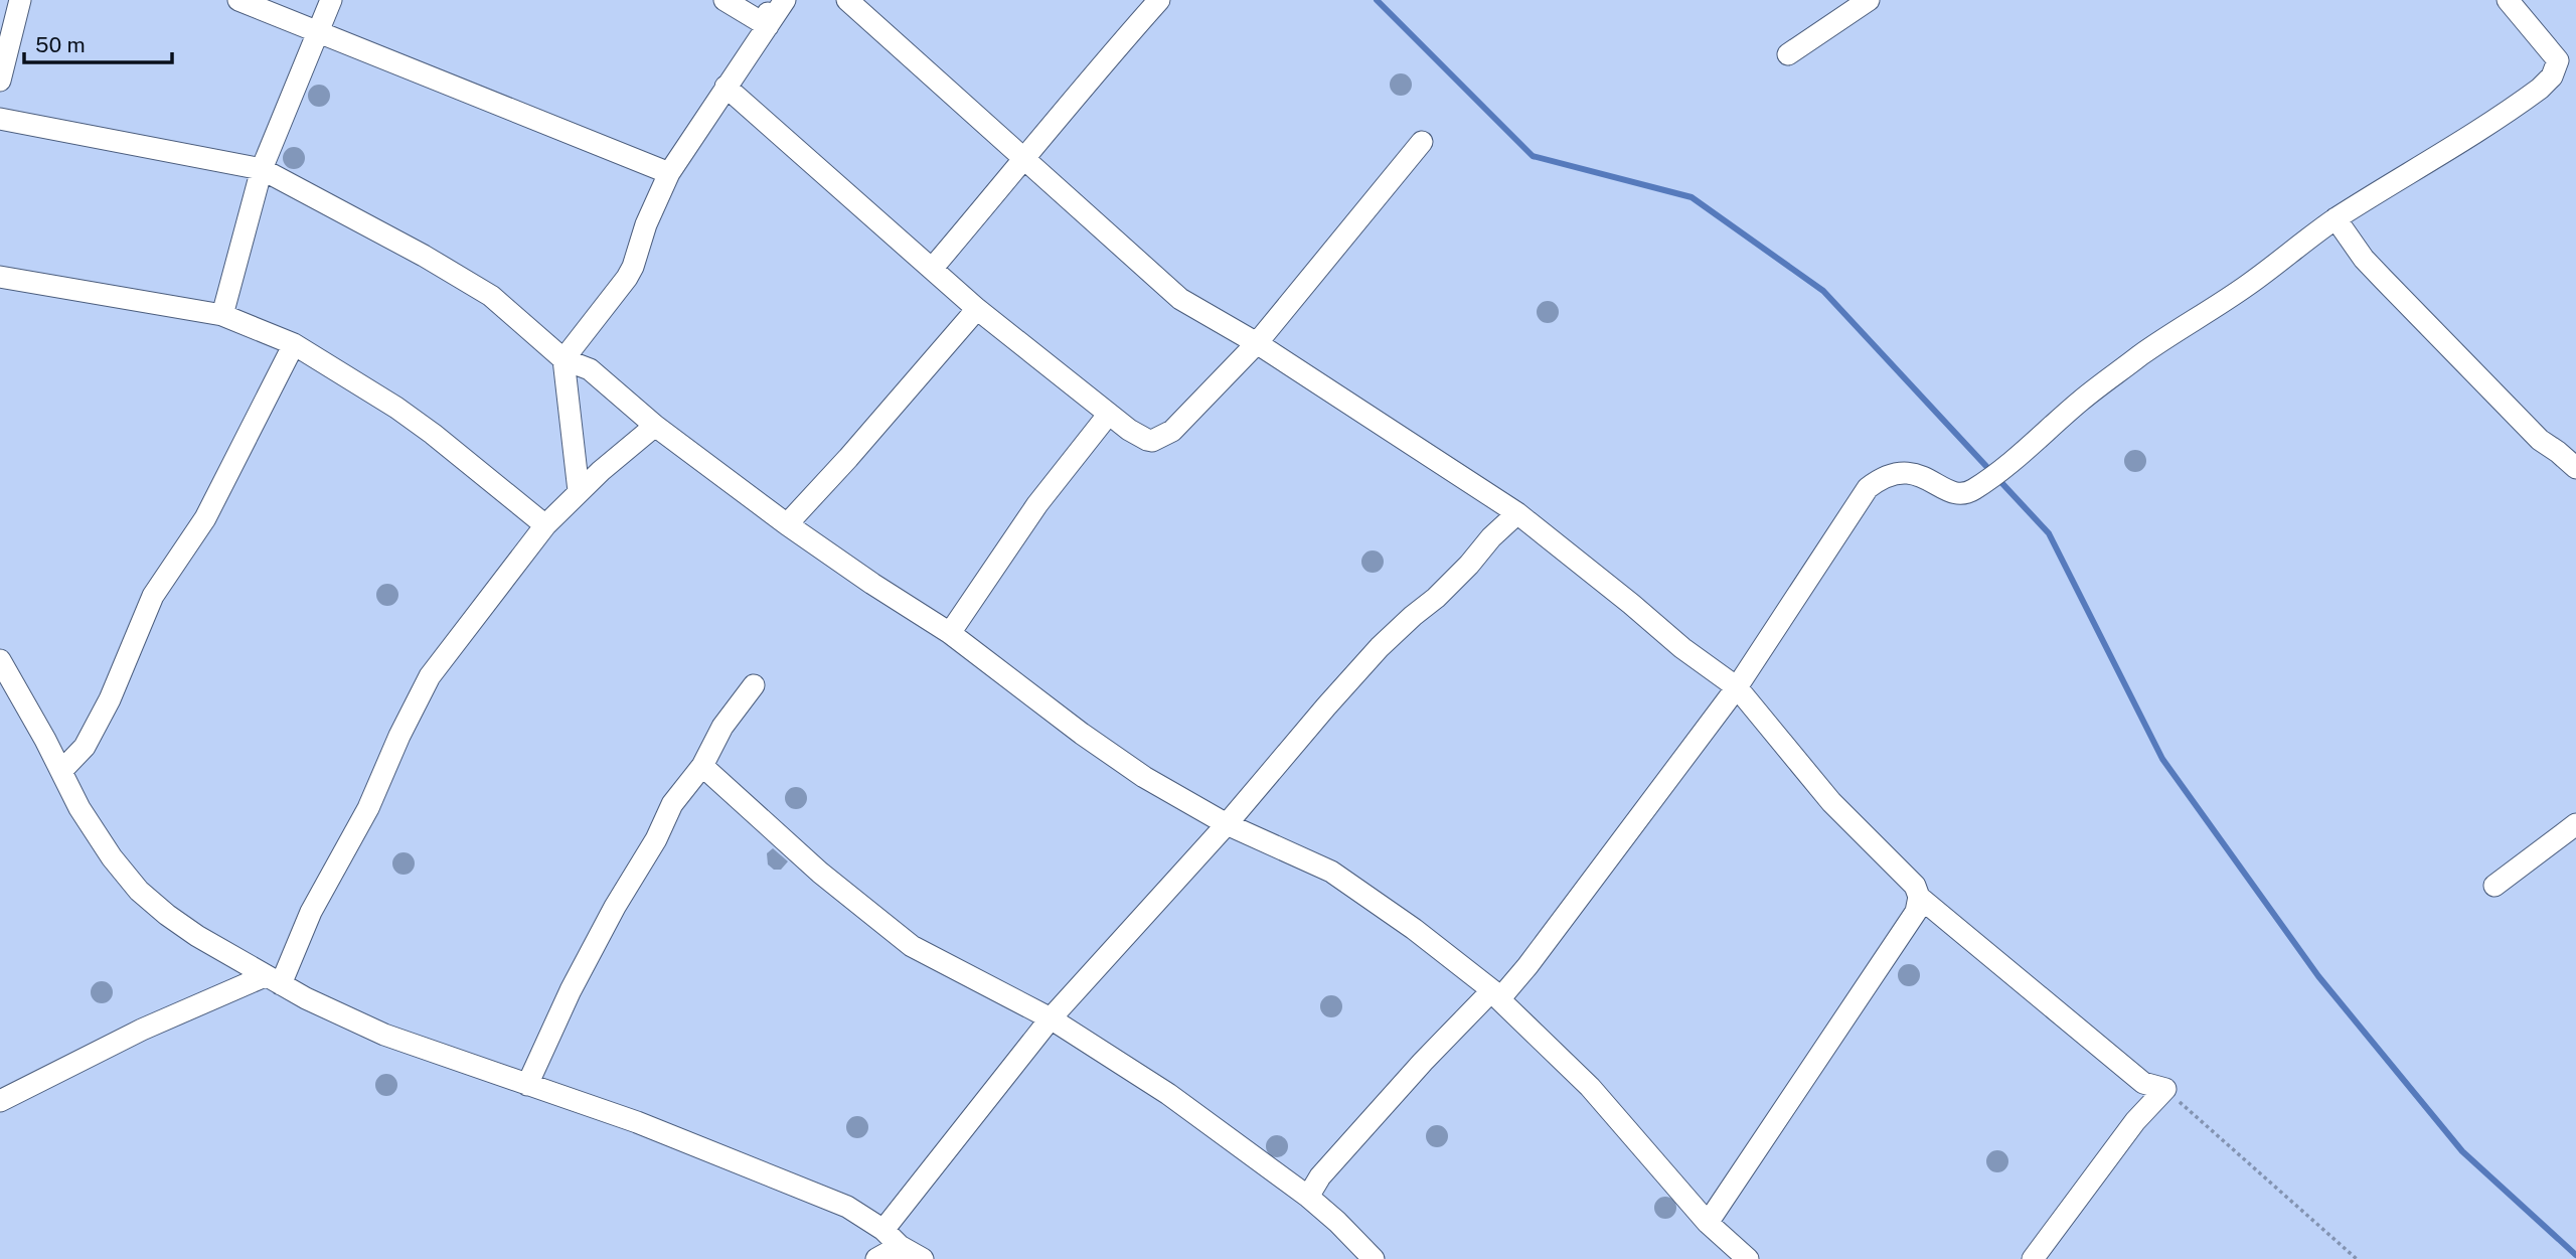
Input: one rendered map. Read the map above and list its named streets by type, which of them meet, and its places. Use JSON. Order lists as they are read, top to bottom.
{
  "scale_bar": "50 m"
}
